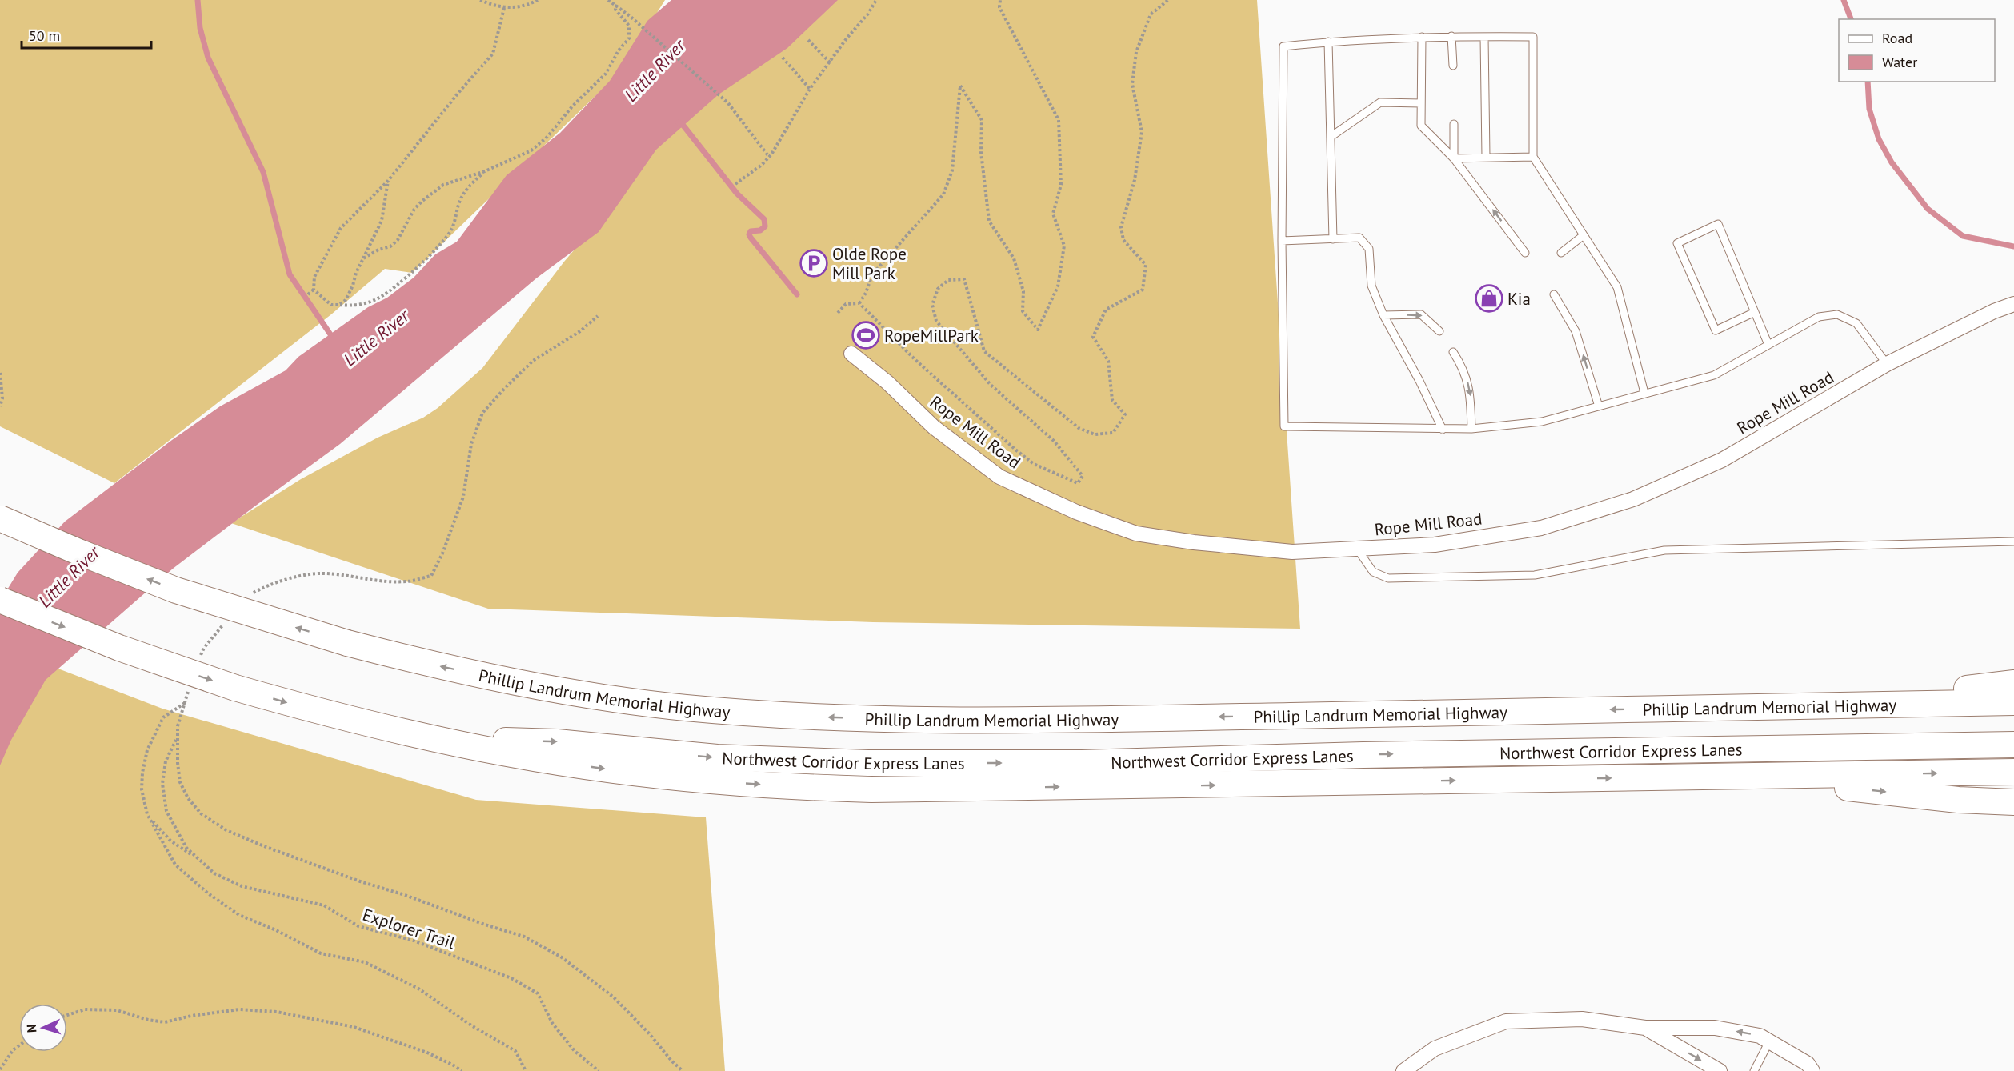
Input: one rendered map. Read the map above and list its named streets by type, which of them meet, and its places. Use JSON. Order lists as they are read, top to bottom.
{
  "streets": {
    "highway": ["Phillip Landrum Memorial Highway", "Northwest Corridor Express Lanes"],
    "street": ["Rope Mill Road"],
    "path": ["Explorer Trail"]
  },
  "water": ["Little River"],
  "places": {
    "parking": ["Olde Rope Mill Park"],
    "shop": ["Kia"],
    "sports": ["RopeMillPark"]
  },
  "legend": ["Road", "Water"],
  "scale_bar": "50 m",
  "north": "left"
}
